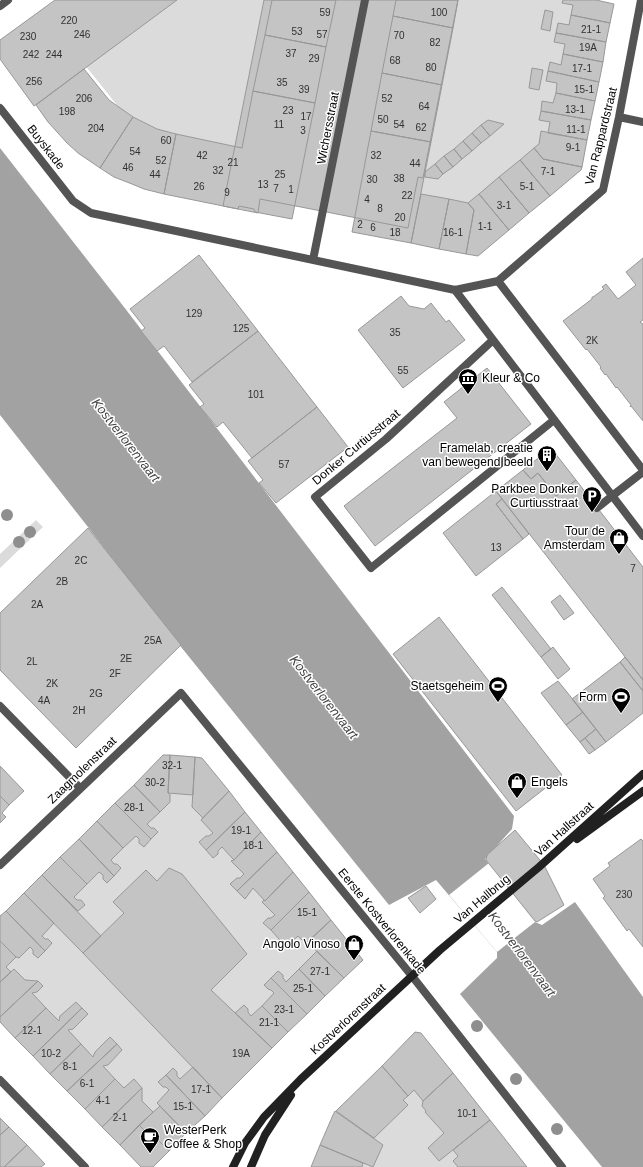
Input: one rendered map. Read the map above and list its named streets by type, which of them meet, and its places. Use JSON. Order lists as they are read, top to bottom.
{
  "streets": {
    "street": [
      "Wichersstraat",
      "Van Rappardstraat",
      "Buyskade",
      "Donker Curtiusstraat",
      "Zaagmolenstraat",
      "Van Hallstraat",
      "Van Hallbrug",
      "Eerste Kostverlorenkade",
      "Kostverlorenstraat"
    ]
  },
  "crossings": [
    ["Wichersstraat", "Buyskade"],
    ["Zaagmolenstraat", "Eerste Kostverlorenkade"],
    ["Van Hallstraat", "Van Hallbrug"],
    ["Van Hallbrug", "Eerste Kostverlorenkade"],
    ["Van Hallbrug", "Kostverlorenstraat"],
    ["Eerste Kostverlorenkade", "Kostverlorenstraat"]
  ],
  "water": ["Kostverlorenvaart"],
  "places": {
    "museum": ["Kleur & Co"],
    "building": ["Framelab, creatie van bewegend beeld"],
    "parking": ["Parkbee Donker Curtiusstraat"],
    "shop": ["Tour de Amsterdam", "Engels", "Angolo Vinoso"],
    "sports": ["Staetsgeheim", "Form"],
    "cafe": ["WesterPerk Coffee & Shop"]
  },
  "house_numbers": [
    "59",
    "100",
    "220",
    "21-1",
    "53",
    "246",
    "57",
    "70",
    "230",
    "82",
    "19A",
    "37",
    "242",
    "244",
    "29",
    "68",
    "80",
    "17-1",
    "256",
    "35",
    "39",
    "15-1",
    "206",
    "52",
    "64",
    "13-1",
    "23",
    "198",
    "17",
    "50",
    "11",
    "54",
    "62",
    "204",
    "11-1",
    "3",
    "60",
    "9-1",
    "54",
    "42",
    "32",
    "52",
    "21",
    "44",
    "46",
    "32",
    "7-1",
    "44",
    "25",
    "38",
    "30",
    "13",
    "26",
    "5-1",
    "7",
    "1",
    "9",
    "22",
    "4",
    "3-1",
    "8",
    "20",
    "2",
    "1-1",
    "6",
    "18",
    "16-1",
    "129",
    "125",
    "35",
    "2K",
    "55",
    "101",
    "57",
    "13",
    "2C",
    "7",
    "2B",
    "2A",
    "25A",
    "2E",
    "2L",
    "2F",
    "2K",
    "2G",
    "4A",
    "2H",
    "32-1",
    "30-2",
    "28-1",
    "19-1",
    "18-1",
    "230",
    "15-1",
    "27-1",
    "25-1",
    "23-1",
    "21-1",
    "12-1",
    "10-2",
    "19A",
    "8-1",
    "6-1",
    "17-1",
    "4-1",
    "15-1",
    "10-1",
    "2-1"
  ]
}
